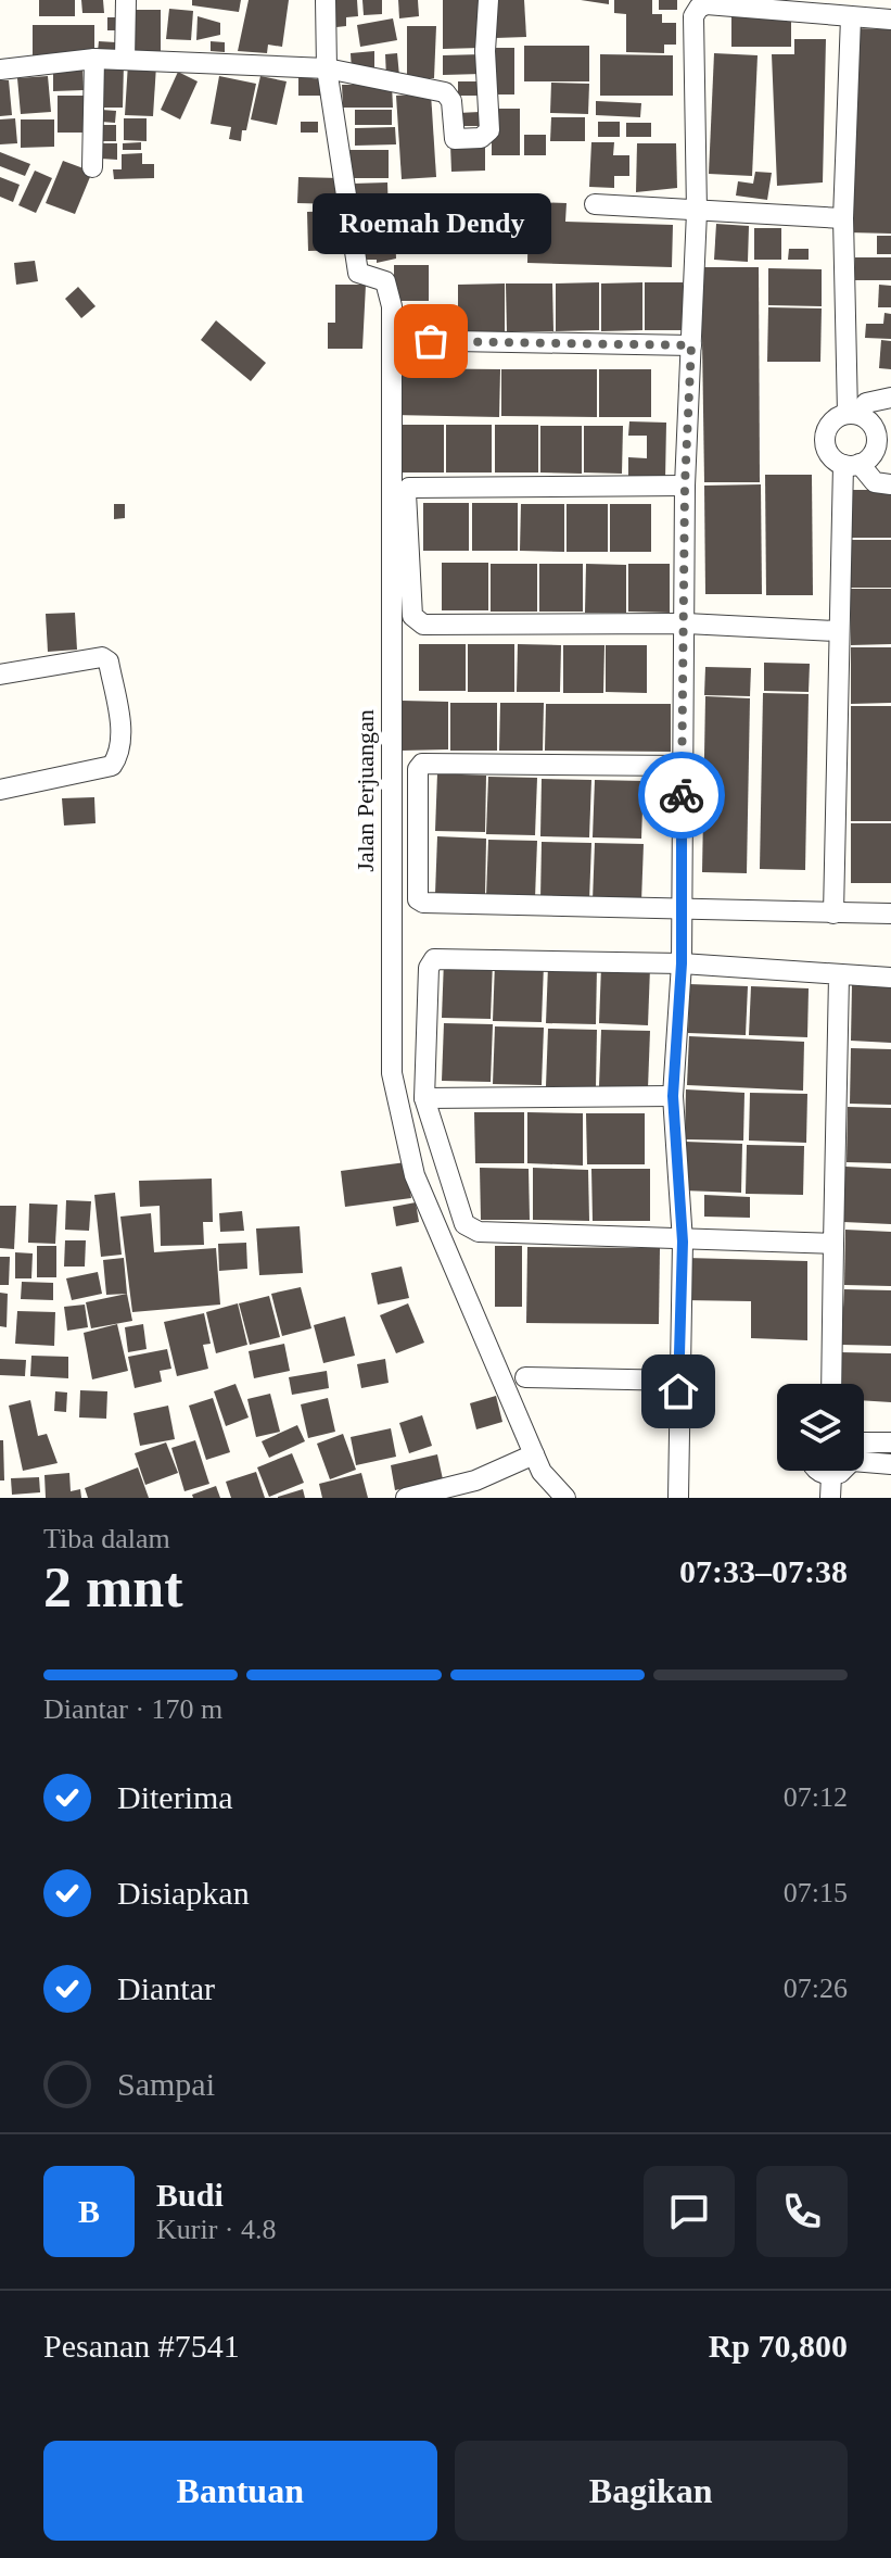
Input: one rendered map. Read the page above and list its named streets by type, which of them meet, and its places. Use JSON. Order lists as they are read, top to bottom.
{
  "streets": {
    "street": ["Jalan Perjuangan"]
  },
  "places": ["Roemah Dendy"],
  "page": {
    "bubble": "Roemah Dendy",
    "heading": ["2 mnt", "Tiba dalam", "07:33–07:38"],
    "panel": [
      "Budi",
      "Kurir · 4.8",
      "Pesanan #7541",
      "Rp 70,800"
    ],
    "bar": "Diantar · 170 m",
    "list": [
      ["Diterima", "07:12"],
      ["Disiapkan", "07:15"],
      ["Diantar", "07:26"],
      "Sampai"
    ],
    "round": "B",
    "buttons": ["Bantuan", "Bagikan"]
  }
}
